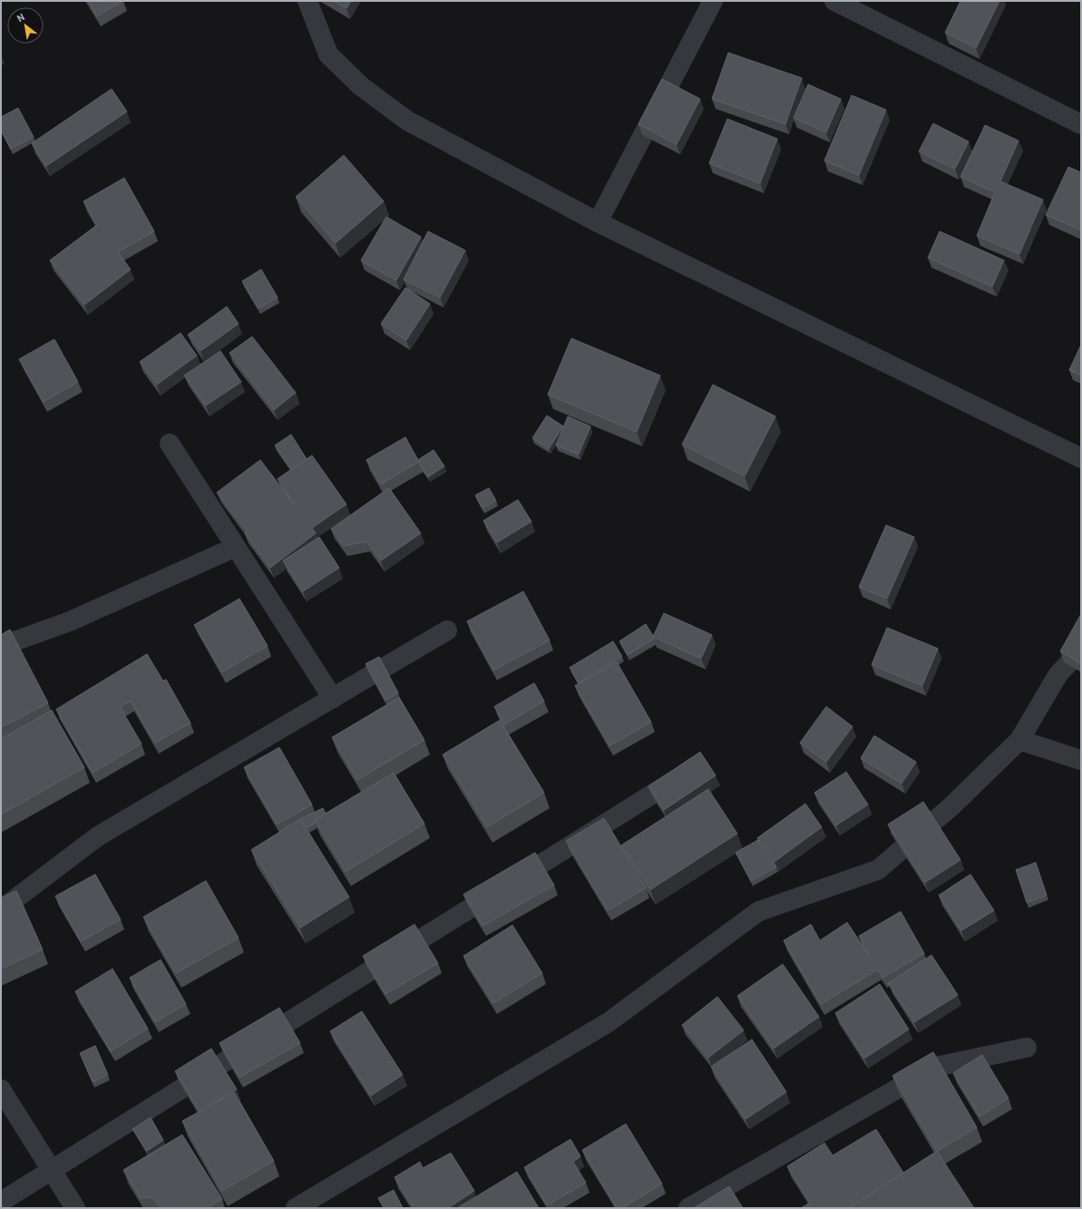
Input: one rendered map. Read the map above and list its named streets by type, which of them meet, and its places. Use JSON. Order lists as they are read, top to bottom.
{
  "north": "top left"
}
